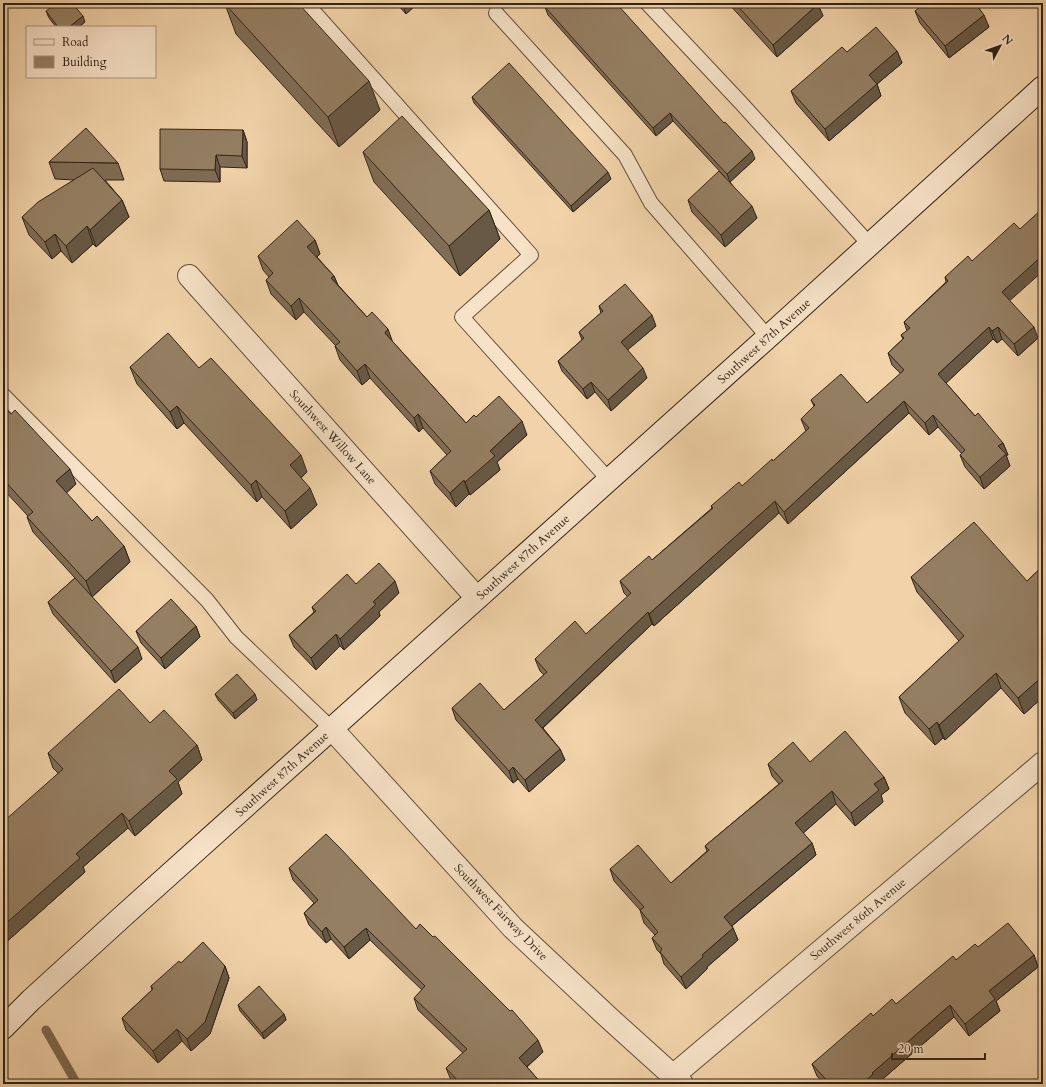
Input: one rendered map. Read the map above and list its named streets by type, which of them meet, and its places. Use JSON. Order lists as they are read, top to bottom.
{
  "streets": {
    "street": [
      "Southwest 87th Avenue",
      "Southwest Willow Lane",
      "Southwest Fairway Drive",
      "Southwest 86th Avenue"
    ]
  },
  "crossings": [
    ["Southwest 87th Avenue", "Southwest Willow Lane"],
    ["Southwest 87th Avenue", "Southwest Fairway Drive"],
    ["Southwest Fairway Drive", "Southwest 86th Avenue"]
  ],
  "legend": ["Road", "Building"],
  "scale_bar": "20 m",
  "north": "top right"
}
